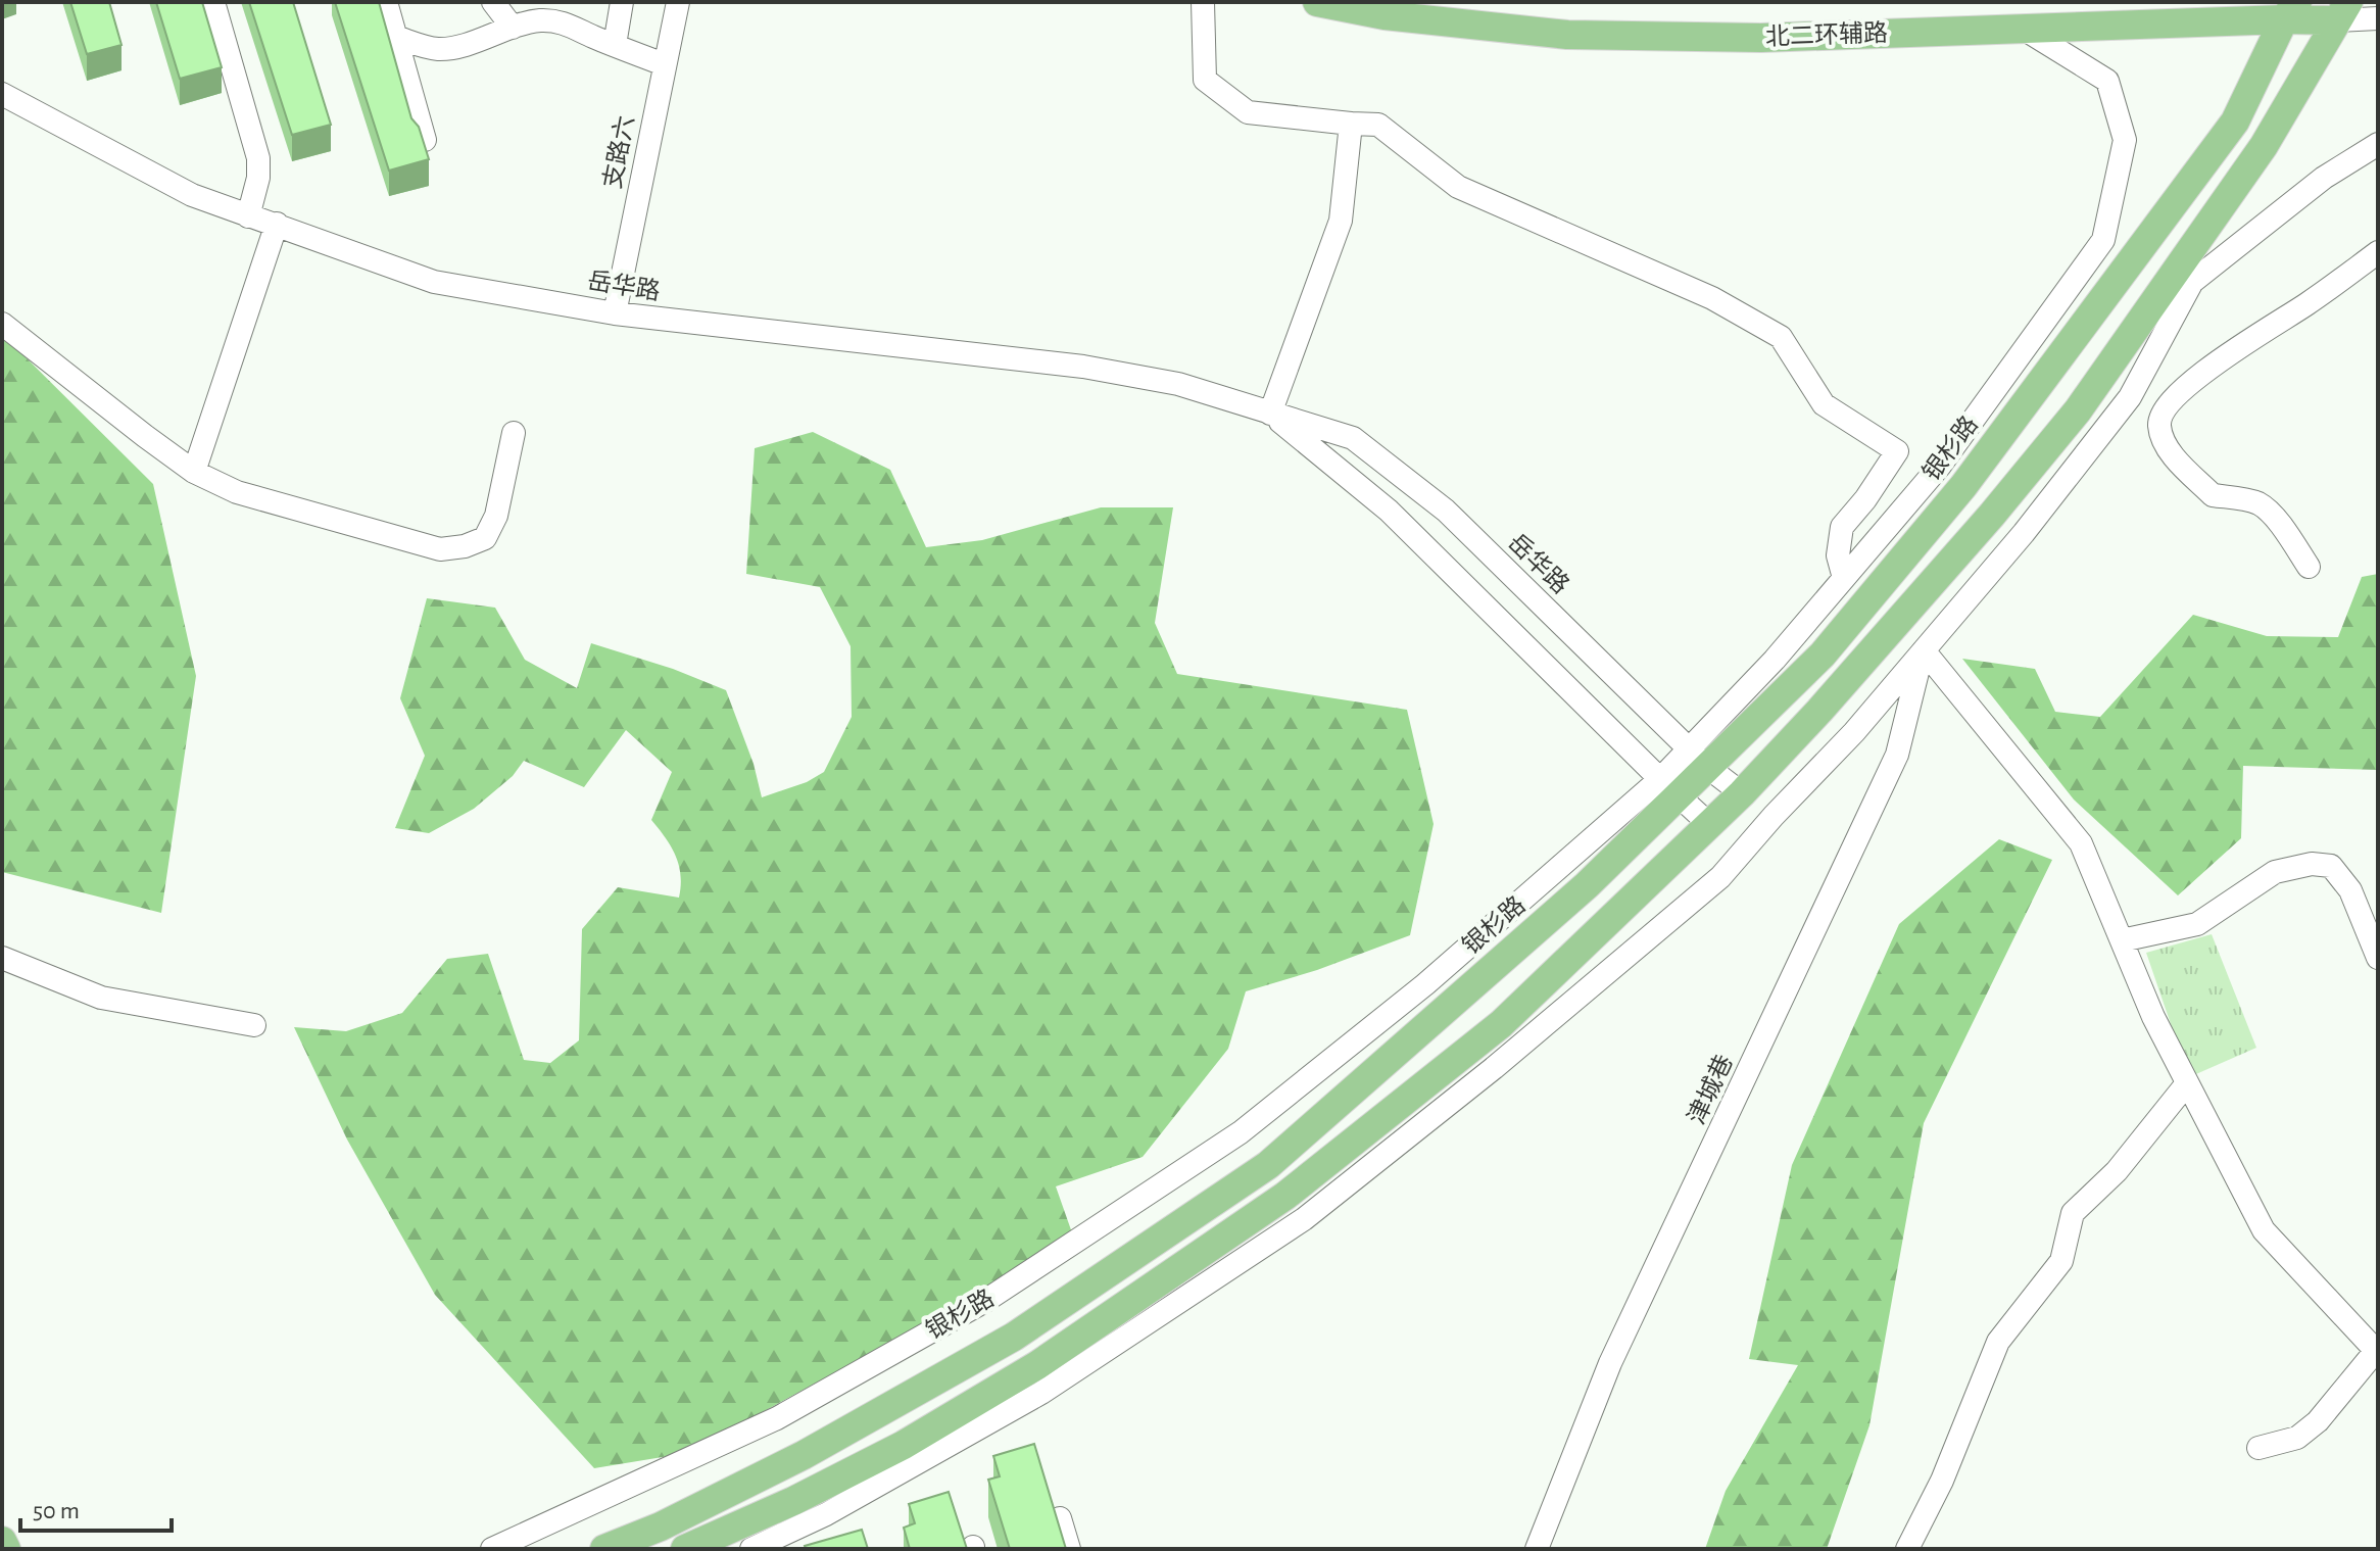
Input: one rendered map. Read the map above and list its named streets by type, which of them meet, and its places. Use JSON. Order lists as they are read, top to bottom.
{
  "streets": {
    "main road": ["北二环辅路", "银杉路"],
    "street": ["支路六", "岳华路", "津城巷"]
  },
  "crossings": [
    ["北二环辅路", "银杉路"],
    ["支路六", "岳华路"],
    ["岳华路", "银杉路"]
  ],
  "scale_bar": "50 m"
}
